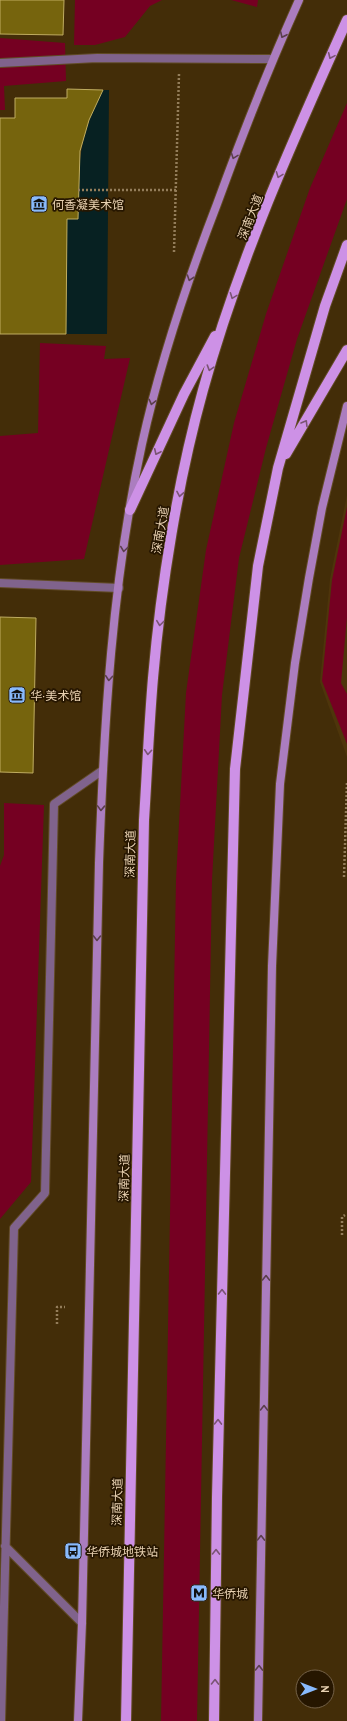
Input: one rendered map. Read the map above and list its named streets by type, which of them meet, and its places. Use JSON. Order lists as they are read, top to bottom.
{
  "streets": {
    "main road": ["深南大道"]
  },
  "places": {
    "museum": ["何香凝美术馆", "华·美术馆"],
    "bus stop": ["华侨城地铁站"],
    "metro station": ["华侨城"]
  },
  "north": "right"
}
